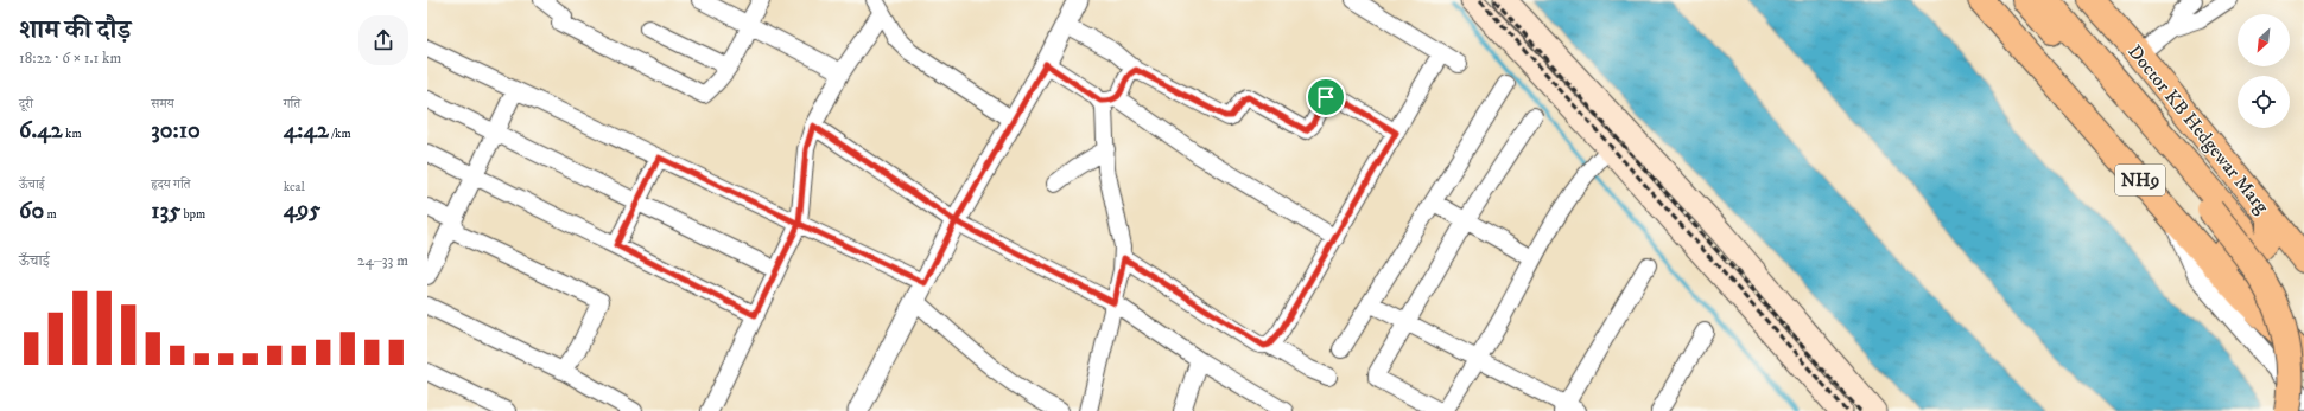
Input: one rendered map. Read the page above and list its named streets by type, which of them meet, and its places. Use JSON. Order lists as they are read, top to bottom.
{
  "streets": {
    "highway": ["Doctor KB Hedgewar Marg", "NH9"]
  },
  "north": "bottom left",
  "page": {
    "heading": ["शाम की दौड़", "18:22 · 6 × 1.1 km"],
    "stats": [
      ["दूरी", "6.42 km"],
      ["समय", "30:10"],
      ["गति", "4:42 /km"],
      ["ऊँचाई", "60 m"],
      ["हृदय गति", "135 bpm"],
      ["kcal", "495"]
    ],
    "chart": ["ऊँचाई", "24–33 m"]
  }
}
